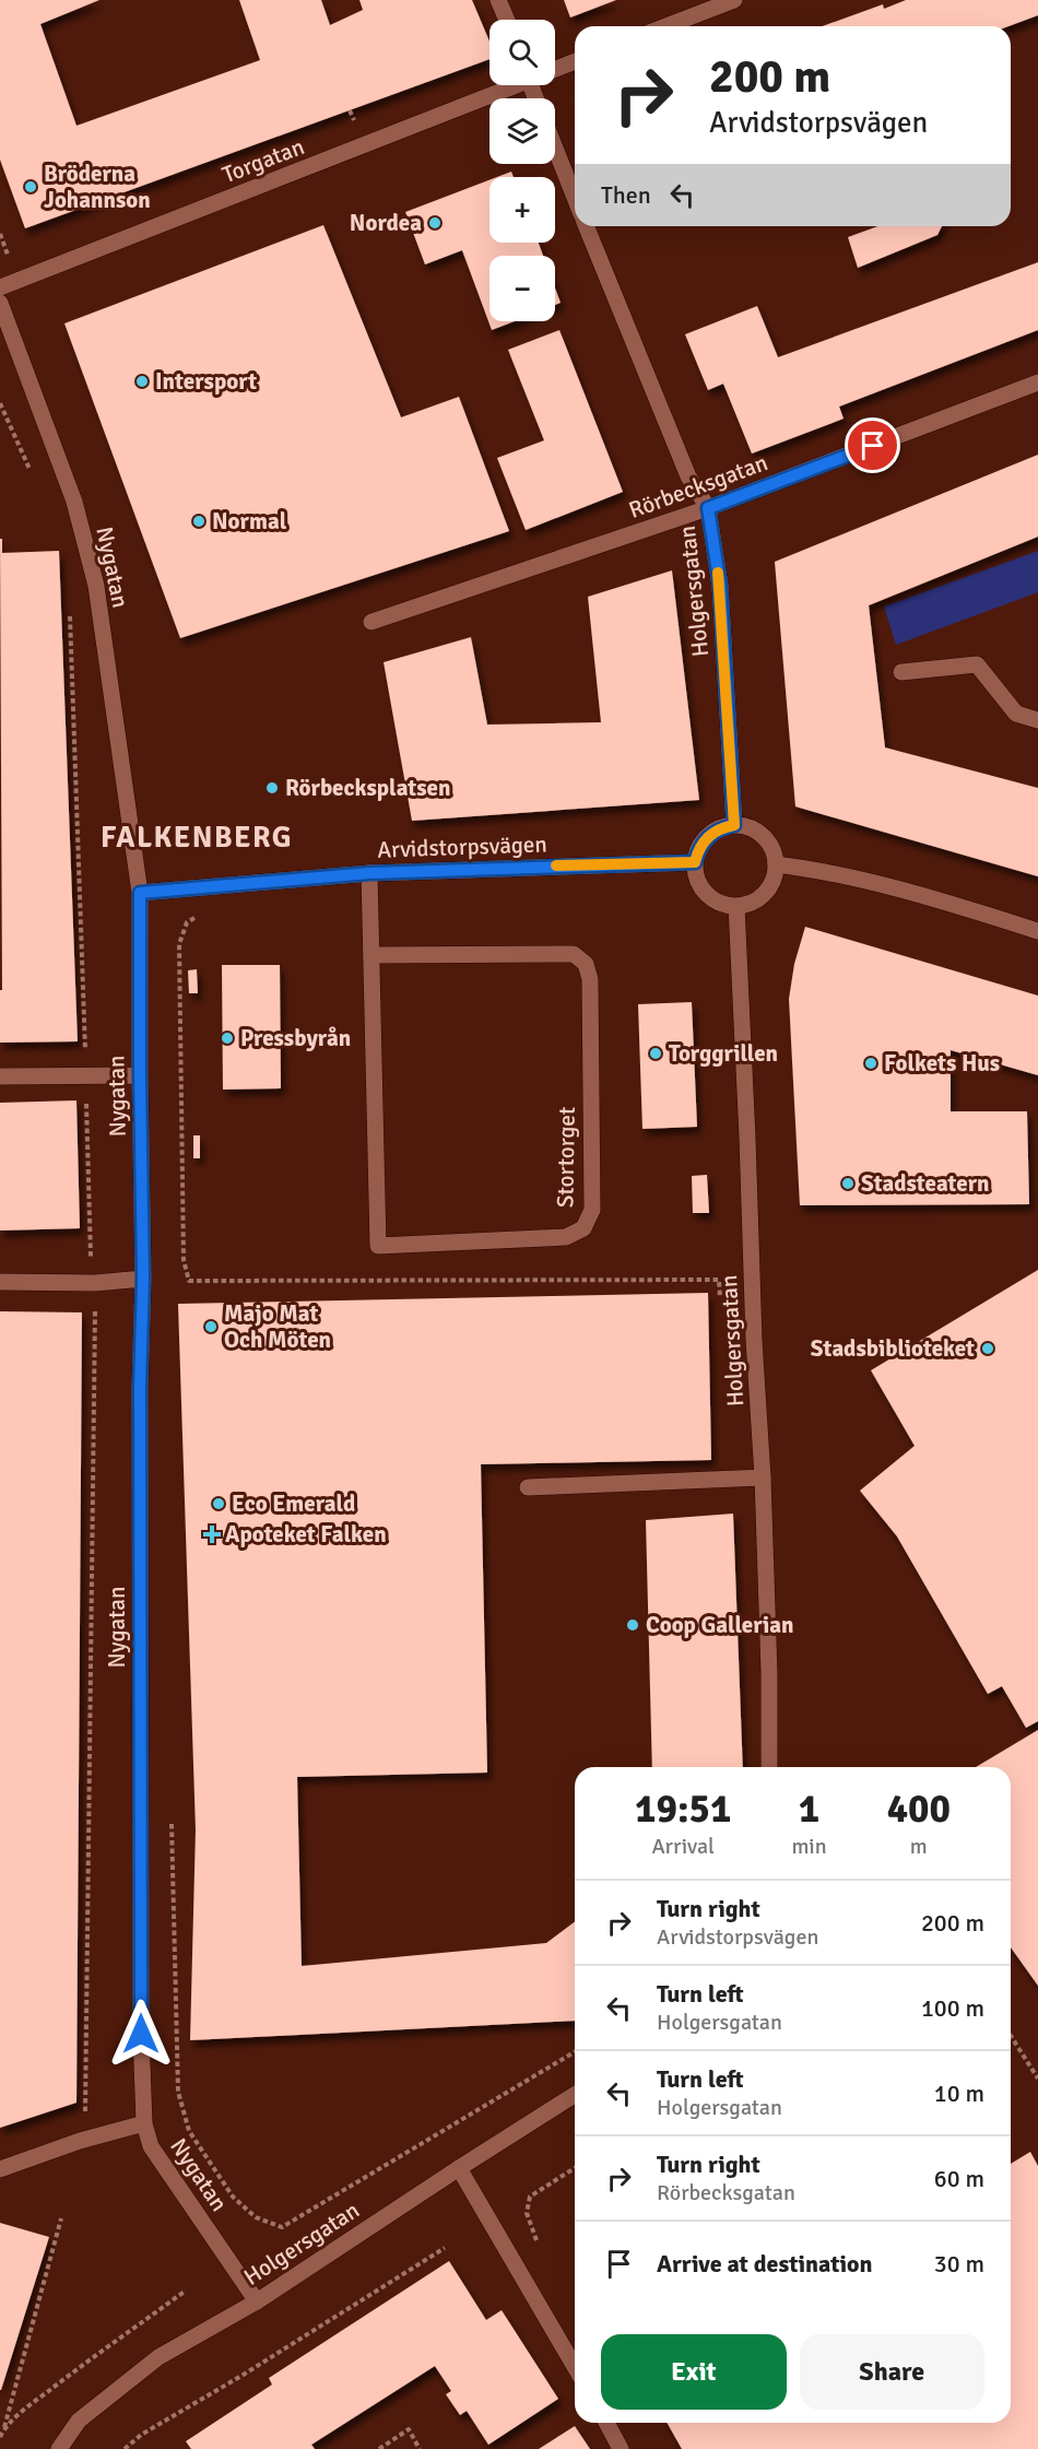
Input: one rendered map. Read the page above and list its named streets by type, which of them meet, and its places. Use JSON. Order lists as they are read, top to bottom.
{
  "streets": {
    "street": [
      "Torgatan",
      "Rörbecksgatan",
      "Nygatan",
      "Holgersgatan",
      "Arvidstorpsvägen",
      "Stortorget"
    ]
  },
  "crossings": [
    ["Rörbecksgatan", "Holgersgatan"],
    ["Nygatan", "Holgersgatan"],
    ["Nygatan", "Arvidstorpsvägen"],
    ["Holgersgatan", "Arvidstorpsvägen"],
    ["Arvidstorpsvägen", "Stortorget"]
  ],
  "districts": ["FALKENBERG"],
  "places": {
    "other": [
      "Bröderna Johannson",
      "Nordea",
      "Intersport",
      "Normal",
      "Rörbecksplatsen",
      "Pressbyrån",
      "Torggrillen",
      "Folkets Hus",
      "Stadsteatern",
      "Majo Mat Och Möten",
      "Stadsbiblioteket",
      "Eco Emerald",
      "Coop Gallerian"
    ],
    "health": ["Apoteket Falken"]
  },
  "page": {
    "map_buttons": ["+", "−"],
    "turn": ["200 m", "Arvidstorpsvägen"],
    "then": "Then",
    "eta": [
      "19:51",
      "Arrival",
      "1",
      "min",
      "400",
      "m"
    ],
    "list": [
      {
        "name": "Turn right",
        "note": "Arvidstorpsvägen",
        "value": "200 m"
      },
      {
        "name": "Turn left",
        "note": "Holgersgatan",
        "value": "100 m"
      },
      {
        "name": "Turn left",
        "note": "Holgersgatan",
        "value": "10 m"
      },
      {
        "name": "Turn right",
        "note": "Rörbecksgatan",
        "value": "60 m"
      },
      {
        "name": "Arrive at destination",
        "value": "30 m"
      }
    ],
    "buttons": ["Exit", "Share"]
  }
}
